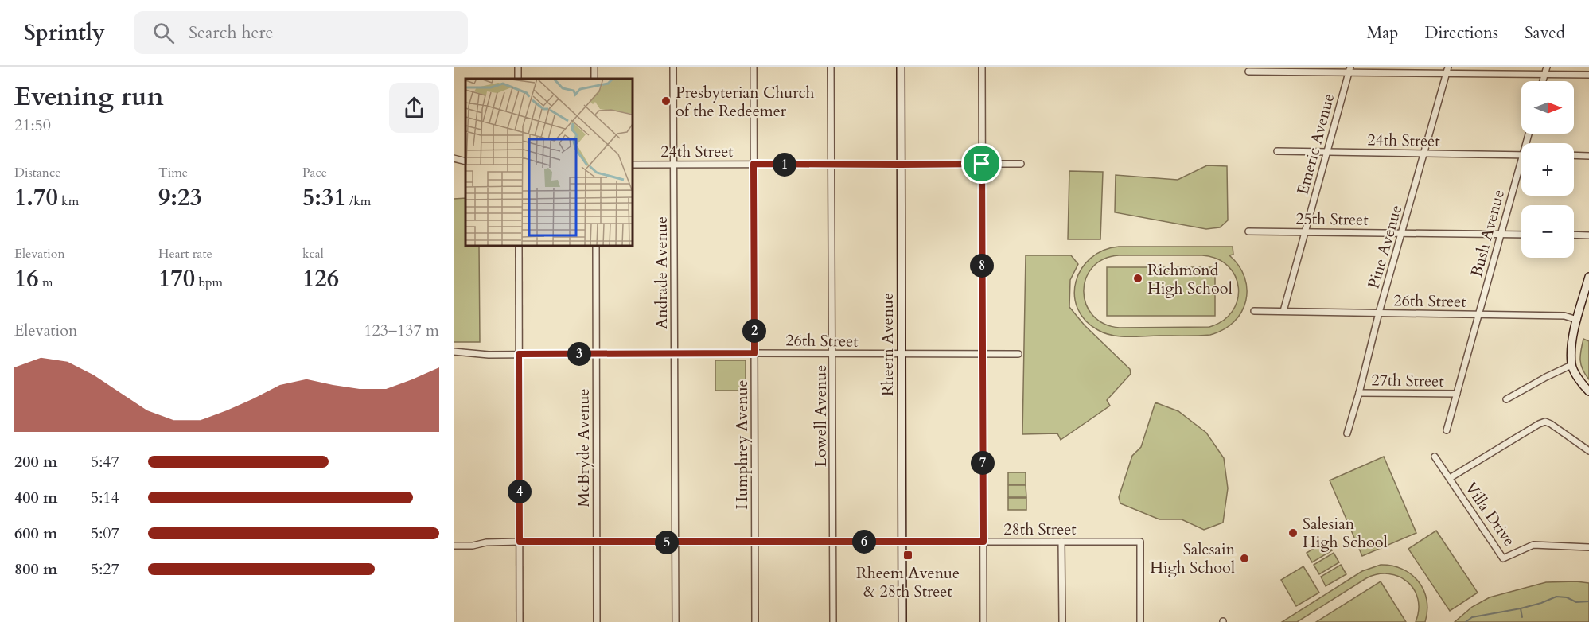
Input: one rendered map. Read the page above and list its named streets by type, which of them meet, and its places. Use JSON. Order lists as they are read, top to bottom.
{
  "streets": {
    "street": [
      "24th Street",
      "Emeric Avenue",
      "25th Street",
      "Bush Avenue",
      "Pine Avenue",
      "Andrade Avenue",
      "26th Street",
      "Rheem Avenue",
      "27th Street",
      "Lowell Avenue",
      "Humphrey Avenue",
      "McBryde Avenue",
      "Villa Drive",
      "28th Street"
    ]
  },
  "crossings": [
    ["24th Street", "Emeric Avenue"],
    ["24th Street", "Pine Avenue"],
    ["24th Street", "Andrade Avenue"],
    ["24th Street", "Rheem Avenue"],
    ["24th Street", "Lowell Avenue"],
    ["24th Street", "Humphrey Avenue"],
    ["Emeric Avenue", "25th Street"],
    ["Emeric Avenue", "26th Street"],
    ["25th Street", "Bush Avenue"],
    ["25th Street", "Pine Avenue"],
    ["Bush Avenue", "26th Street"],
    ["Bush Avenue", "27th Street"],
    ["Pine Avenue", "26th Street"],
    ["Pine Avenue", "27th Street"],
    ["Andrade Avenue", "26th Street"],
    ["Andrade Avenue", "28th Street"],
    ["26th Street", "Rheem Avenue"],
    ["26th Street", "Lowell Avenue"],
    ["26th Street", "Humphrey Avenue"],
    ["26th Street", "McBryde Avenue"],
    ["Rheem Avenue", "28th Street"],
    ["Lowell Avenue", "28th Street"],
    ["Humphrey Avenue", "28th Street"],
    ["McBryde Avenue", "28th Street"]
  ],
  "places": {
    "other": [
      "Presbyterian Church of the Redeemer",
      "Richmond High School",
      "Salesian High School",
      "Salesain High School"
    ],
    "transit": ["Rheem Avenue & 28th Street"]
  },
  "north": "right",
  "page": {
    "header": "Sprintly",
    "search": "Search here",
    "nav": ["Map", "Directions", "Saved"],
    "heading": ["Evening run", "21:50"],
    "map_buttons": ["+", "−"],
    "stats": [
      ["Distance", "1.70 km"],
      ["Time", "9:23"],
      ["Pace", "5:31 /km"],
      ["Elevation", "16 m"],
      ["Heart rate", "170 bpm"],
      ["kcal", "126"]
    ],
    "pins": [
      "1",
      "8",
      "2",
      "3",
      "7",
      "4",
      "6",
      "5"
    ],
    "chart": ["Elevation", "123–137 m"],
    "list": [
      {
        "name": "200 m",
        "note": "5:47"
      },
      {
        "name": "400 m",
        "note": "5:14"
      },
      {
        "name": "600 m",
        "note": "5:07"
      },
      {
        "name": "800 m",
        "note": "5:27"
      }
    ]
  }
}
